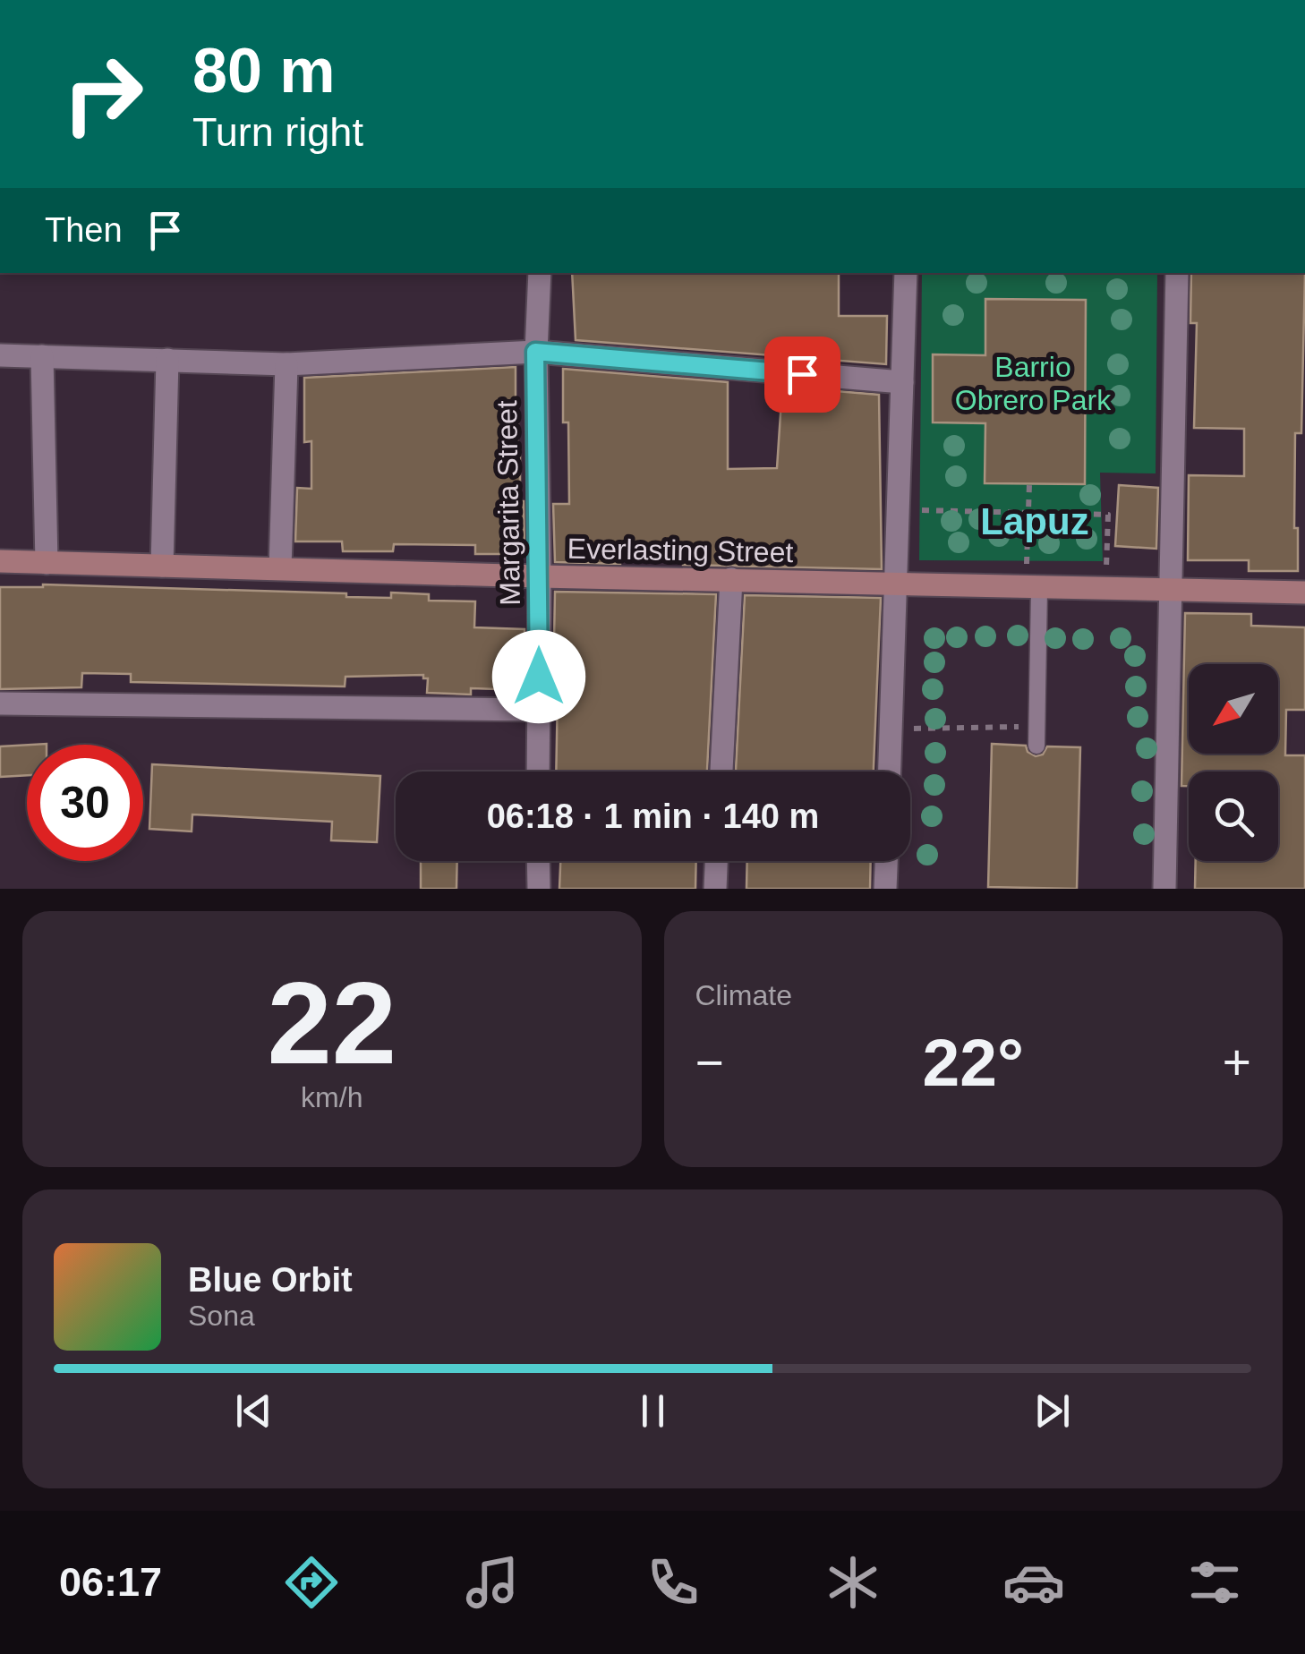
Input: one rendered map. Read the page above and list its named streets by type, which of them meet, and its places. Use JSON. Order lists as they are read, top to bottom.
{
  "streets": {
    "street": ["Margarita Street", "Everlasting Street"]
  },
  "crossings": [
    ["Margarita Street", "Everlasting Street"]
  ],
  "districts": ["Lapuz"],
  "parks": ["Barrio Obrero Park"],
  "north": "bottom left",
  "page": {
    "turn": ["80 m", "Turn right"],
    "then": "Then",
    "limit": "30",
    "trip": "06:18 · 1 min · 140 m",
    "tile": [
      ["22", "km/h"],
      "Climate"
    ],
    "heat": ["−", "22°", "+"],
    "song": ["Blue Orbit", "Sona"],
    "tabs": "06:17"
  }
}
